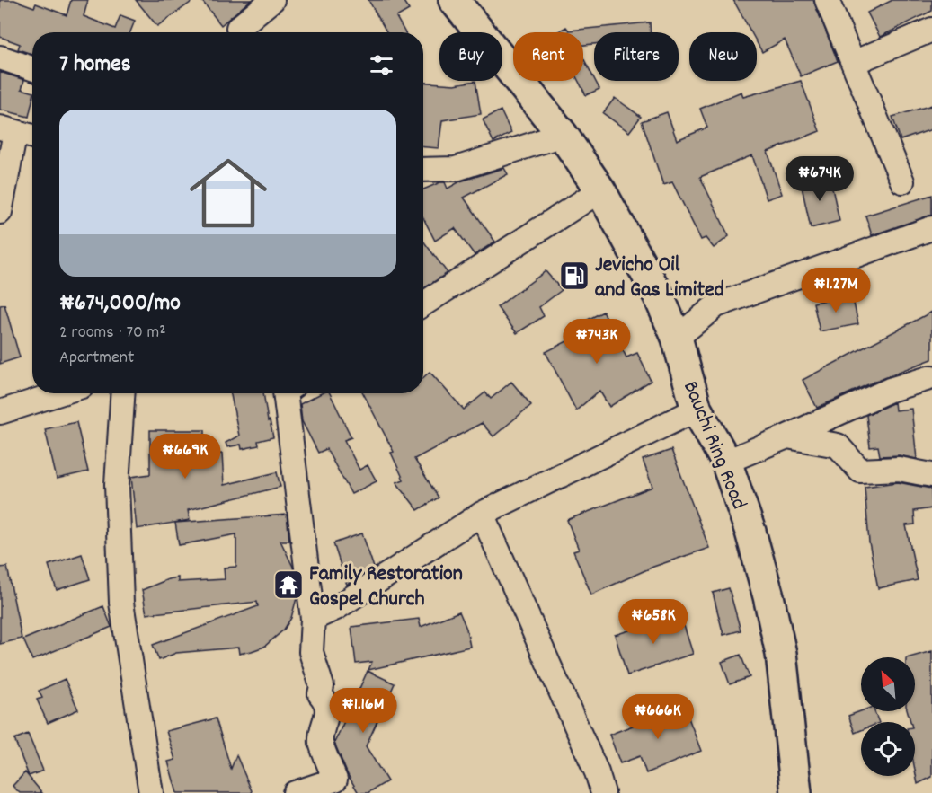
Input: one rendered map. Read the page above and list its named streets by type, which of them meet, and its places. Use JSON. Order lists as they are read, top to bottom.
{
  "streets": {
    "main road": ["Bauchi Ring Road"]
  },
  "places": {
    "fuel station": ["Jevicho Oil and Gas Limited"],
    "temple": ["Family Restoration Gospel Church"]
  },
  "north": "top left",
  "page": {
    "chip": [
      "Buy",
      "Rent",
      "Filters",
      "New"
    ],
    "heading": "7 homes",
    "list": [
      {
        "name": "₦674,000/mo",
        "note": "2 rooms · 70 m² · Apartment"
      }
    ],
    "price": [
      "₦674K",
      "₦1.27M",
      "₦743K",
      "₦669K",
      "₦658K",
      "₦1.16M",
      "₦666K"
    ]
  }
}
